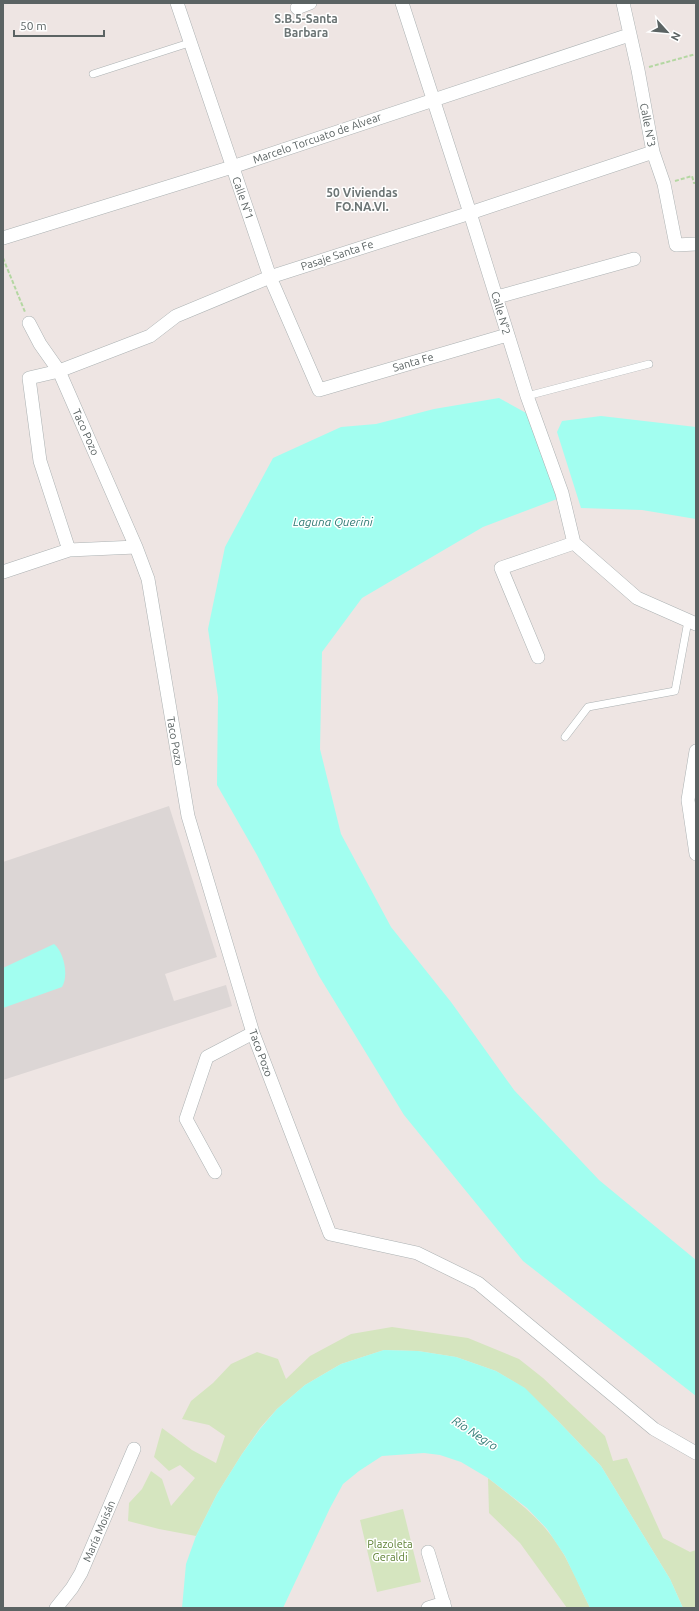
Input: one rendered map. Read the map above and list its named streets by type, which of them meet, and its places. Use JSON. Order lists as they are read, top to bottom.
{
  "streets": {
    "street": [
      "Calle N°3",
      "Marcelo Torcuato de Alvear",
      "Calle N°1",
      "Pasaje Santa Fe",
      "Calle N°2",
      "Santa Fe",
      "Taco Pozo",
      "María Moisán"
    ]
  },
  "crossings": [
    ["Calle N°3", "Marcelo Torcuato de Alvear"],
    ["Calle N°3", "Pasaje Santa Fe"],
    ["Marcelo Torcuato de Alvear", "Calle N°1"],
    ["Marcelo Torcuato de Alvear", "Calle N°2"],
    ["Calle N°1", "Pasaje Santa Fe"],
    ["Calle N°1", "Santa Fe"],
    ["Pasaje Santa Fe", "Calle N°2"],
    ["Pasaje Santa Fe", "Taco Pozo"],
    ["Calle N°2", "Santa Fe"]
  ],
  "districts": ["S.B.5-Santa Barbara", "50 Viviendas FO.NA.VI."],
  "water": ["Laguna Querini", "Río Negro"],
  "parks": ["Plazoleta Geraldi"],
  "scale_bar": "50 m",
  "north": "bottom right"
}
